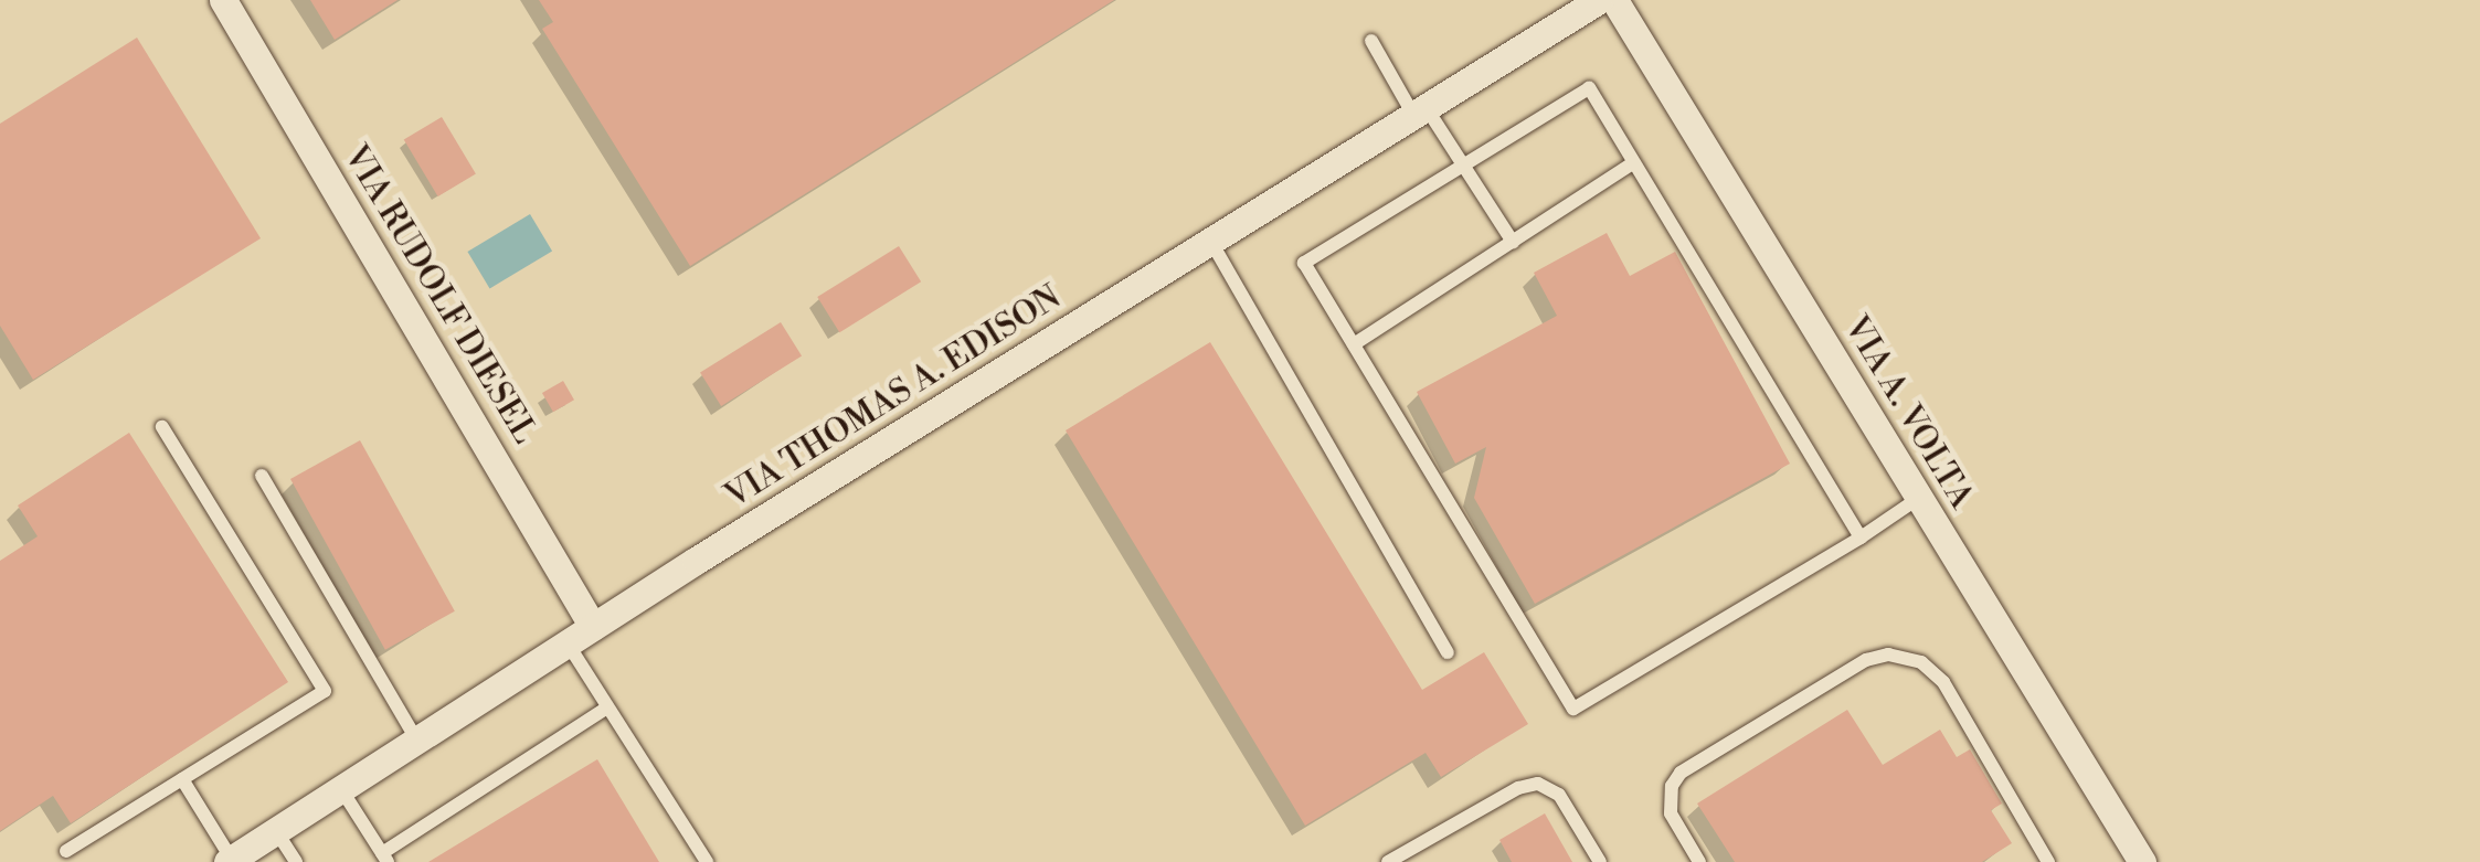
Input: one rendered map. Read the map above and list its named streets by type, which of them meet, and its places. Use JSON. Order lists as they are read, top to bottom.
{
  "streets": {
    "street": ["VIA RUDOLF DIESEL", "VIA THOMAS A. EDISON", "VIA A. VOLTA"]
  },
  "crossings": [
    ["VIA RUDOLF DIESEL", "VIA THOMAS A. EDISON"]
  ]
}
